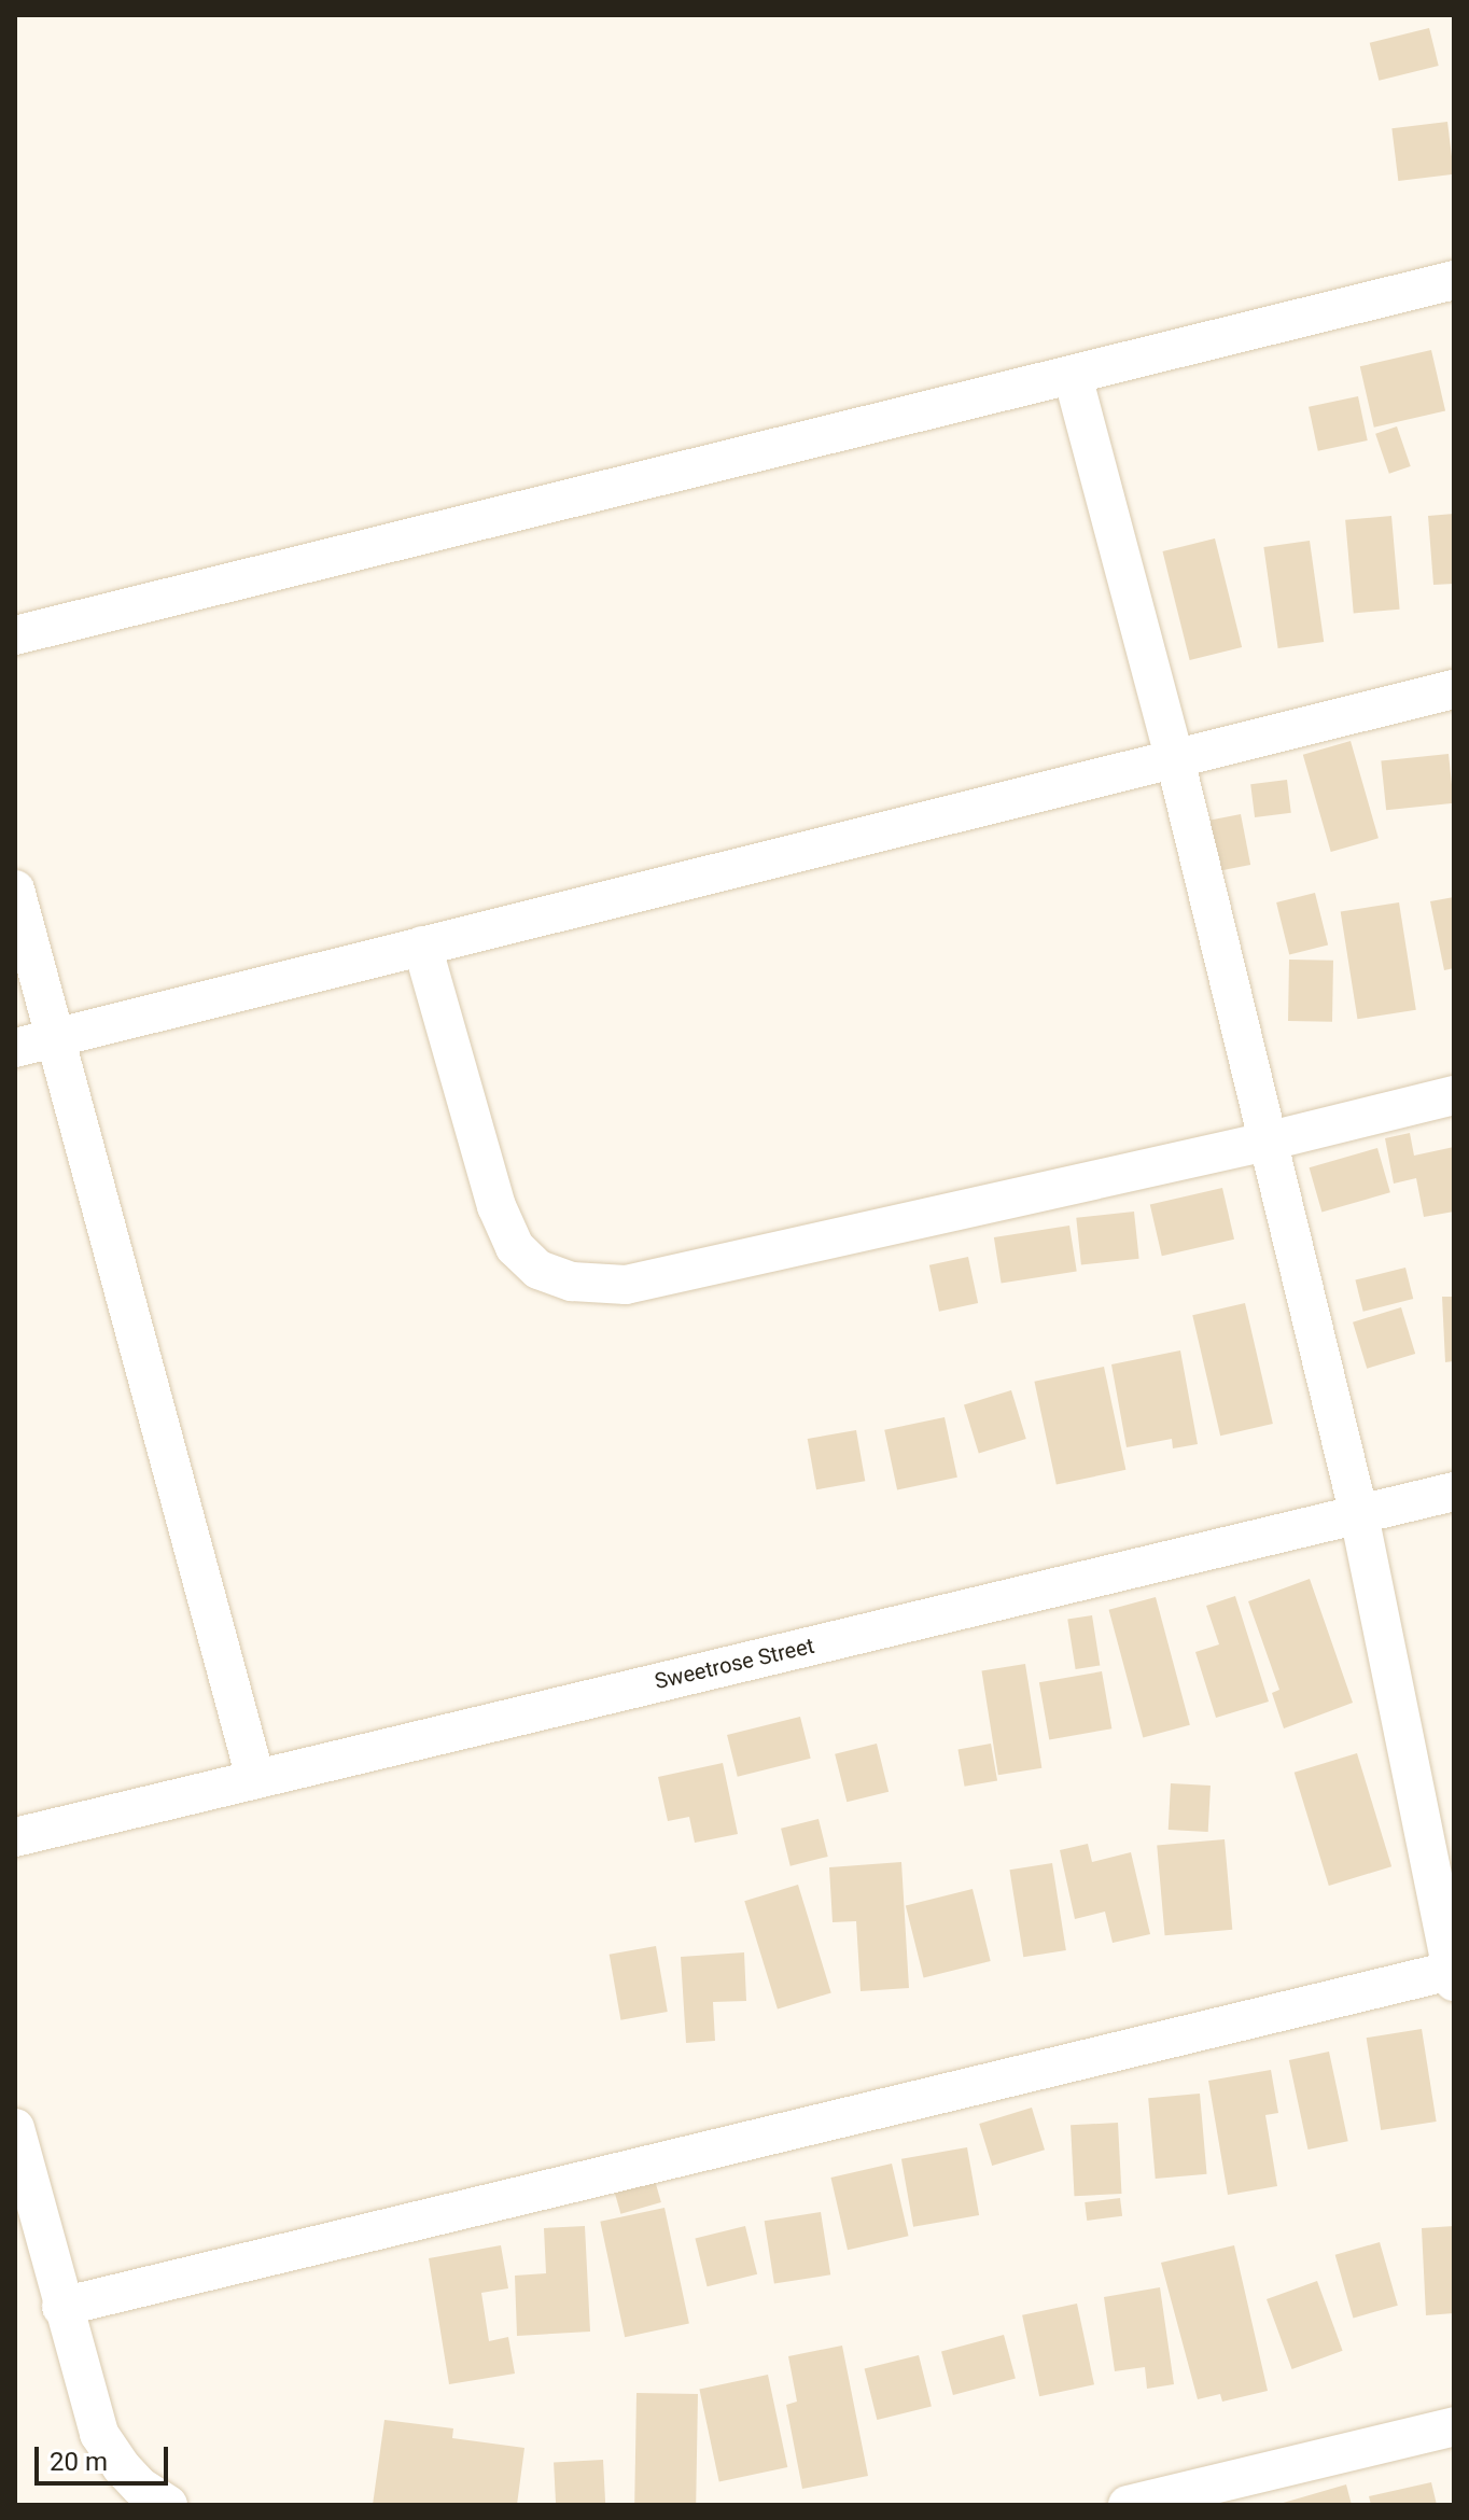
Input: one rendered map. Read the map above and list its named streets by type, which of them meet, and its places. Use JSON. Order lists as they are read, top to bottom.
{
  "streets": {
    "street": ["Sweetrose Street"]
  },
  "scale_bar": "20 m"
}
